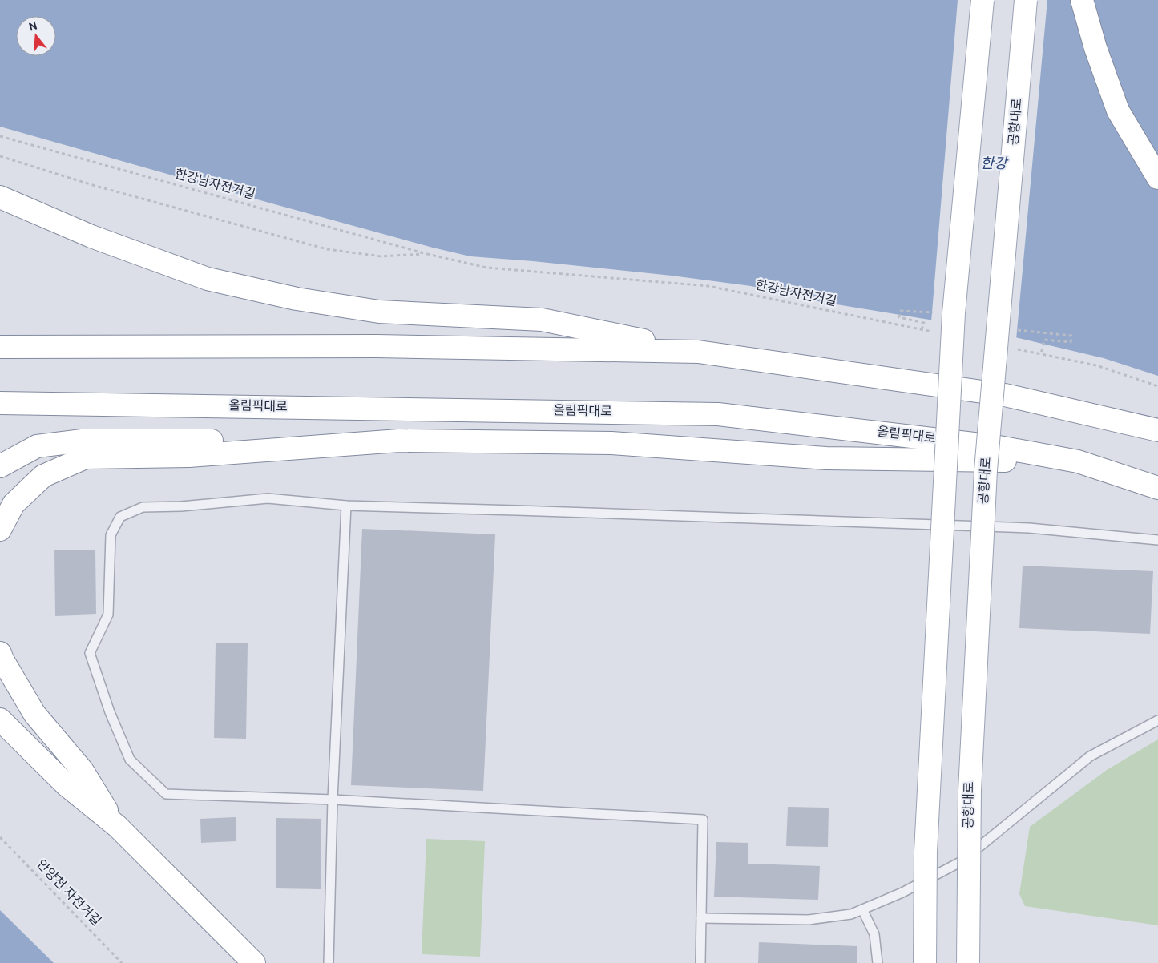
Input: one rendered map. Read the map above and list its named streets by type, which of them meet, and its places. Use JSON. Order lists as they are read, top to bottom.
{
  "streets": {
    "main road": ["공항대로", "올림픽대로"],
    "path": ["한강남자전거길", "안양천 자전거길"]
  },
  "water": ["한강"],
  "north": "top"
}
